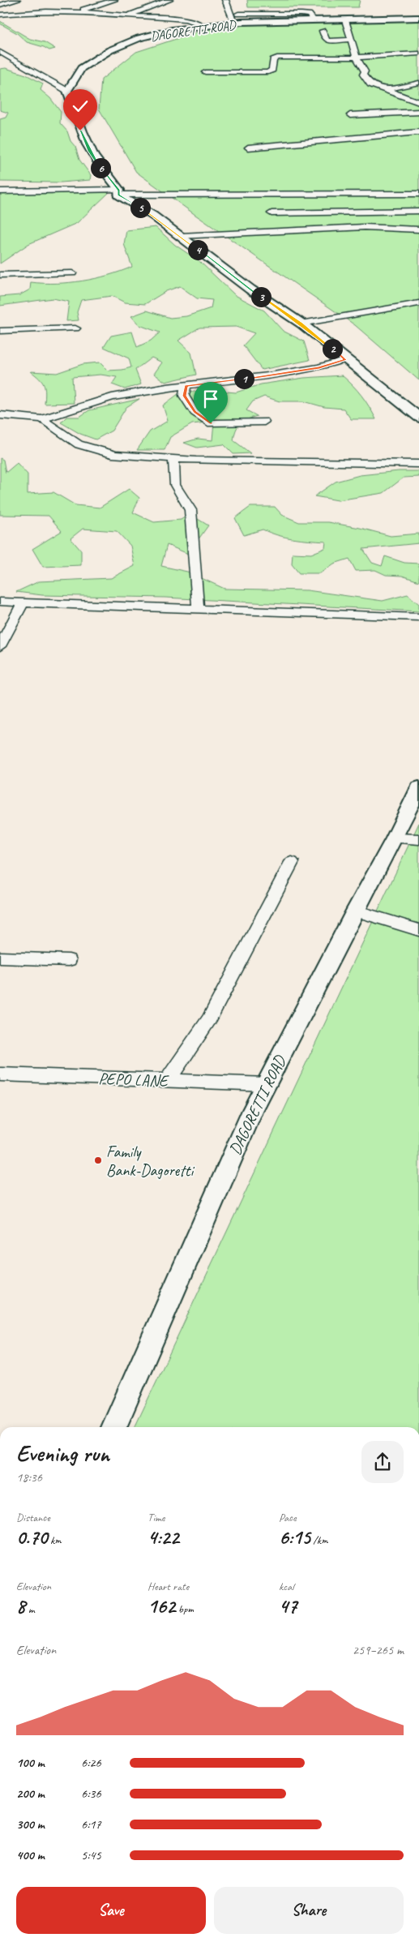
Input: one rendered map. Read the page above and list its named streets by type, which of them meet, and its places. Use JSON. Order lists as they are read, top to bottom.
{
  "streets": {
    "main road": ["DAGORETTI ROAD"],
    "street": ["PEPO LANE"]
  },
  "crossings": [
    ["DAGORETTI ROAD", "PEPO LANE"]
  ],
  "places": ["Family Bank-Dagoretti"],
  "page": {
    "pins": [
      "6",
      "5",
      "4",
      "3",
      "2",
      "1"
    ],
    "heading": ["Evening run", "18:36"],
    "stats": [
      ["Distance", "0.70 km"],
      ["Time", "4:22"],
      ["Pace", "6:15 /km"],
      ["Elevation", "8 m"],
      ["Heart rate", "162 bpm"],
      ["kcal", "47"]
    ],
    "chart": ["Elevation", "259–265 m"],
    "list": [
      {
        "name": "100 m",
        "note": "6:26"
      },
      {
        "name": "200 m",
        "note": "6:36"
      },
      {
        "name": "300 m",
        "note": "6:17"
      },
      {
        "name": "400 m",
        "note": "5:45"
      }
    ],
    "buttons": ["Save", "Share"]
  }
}
